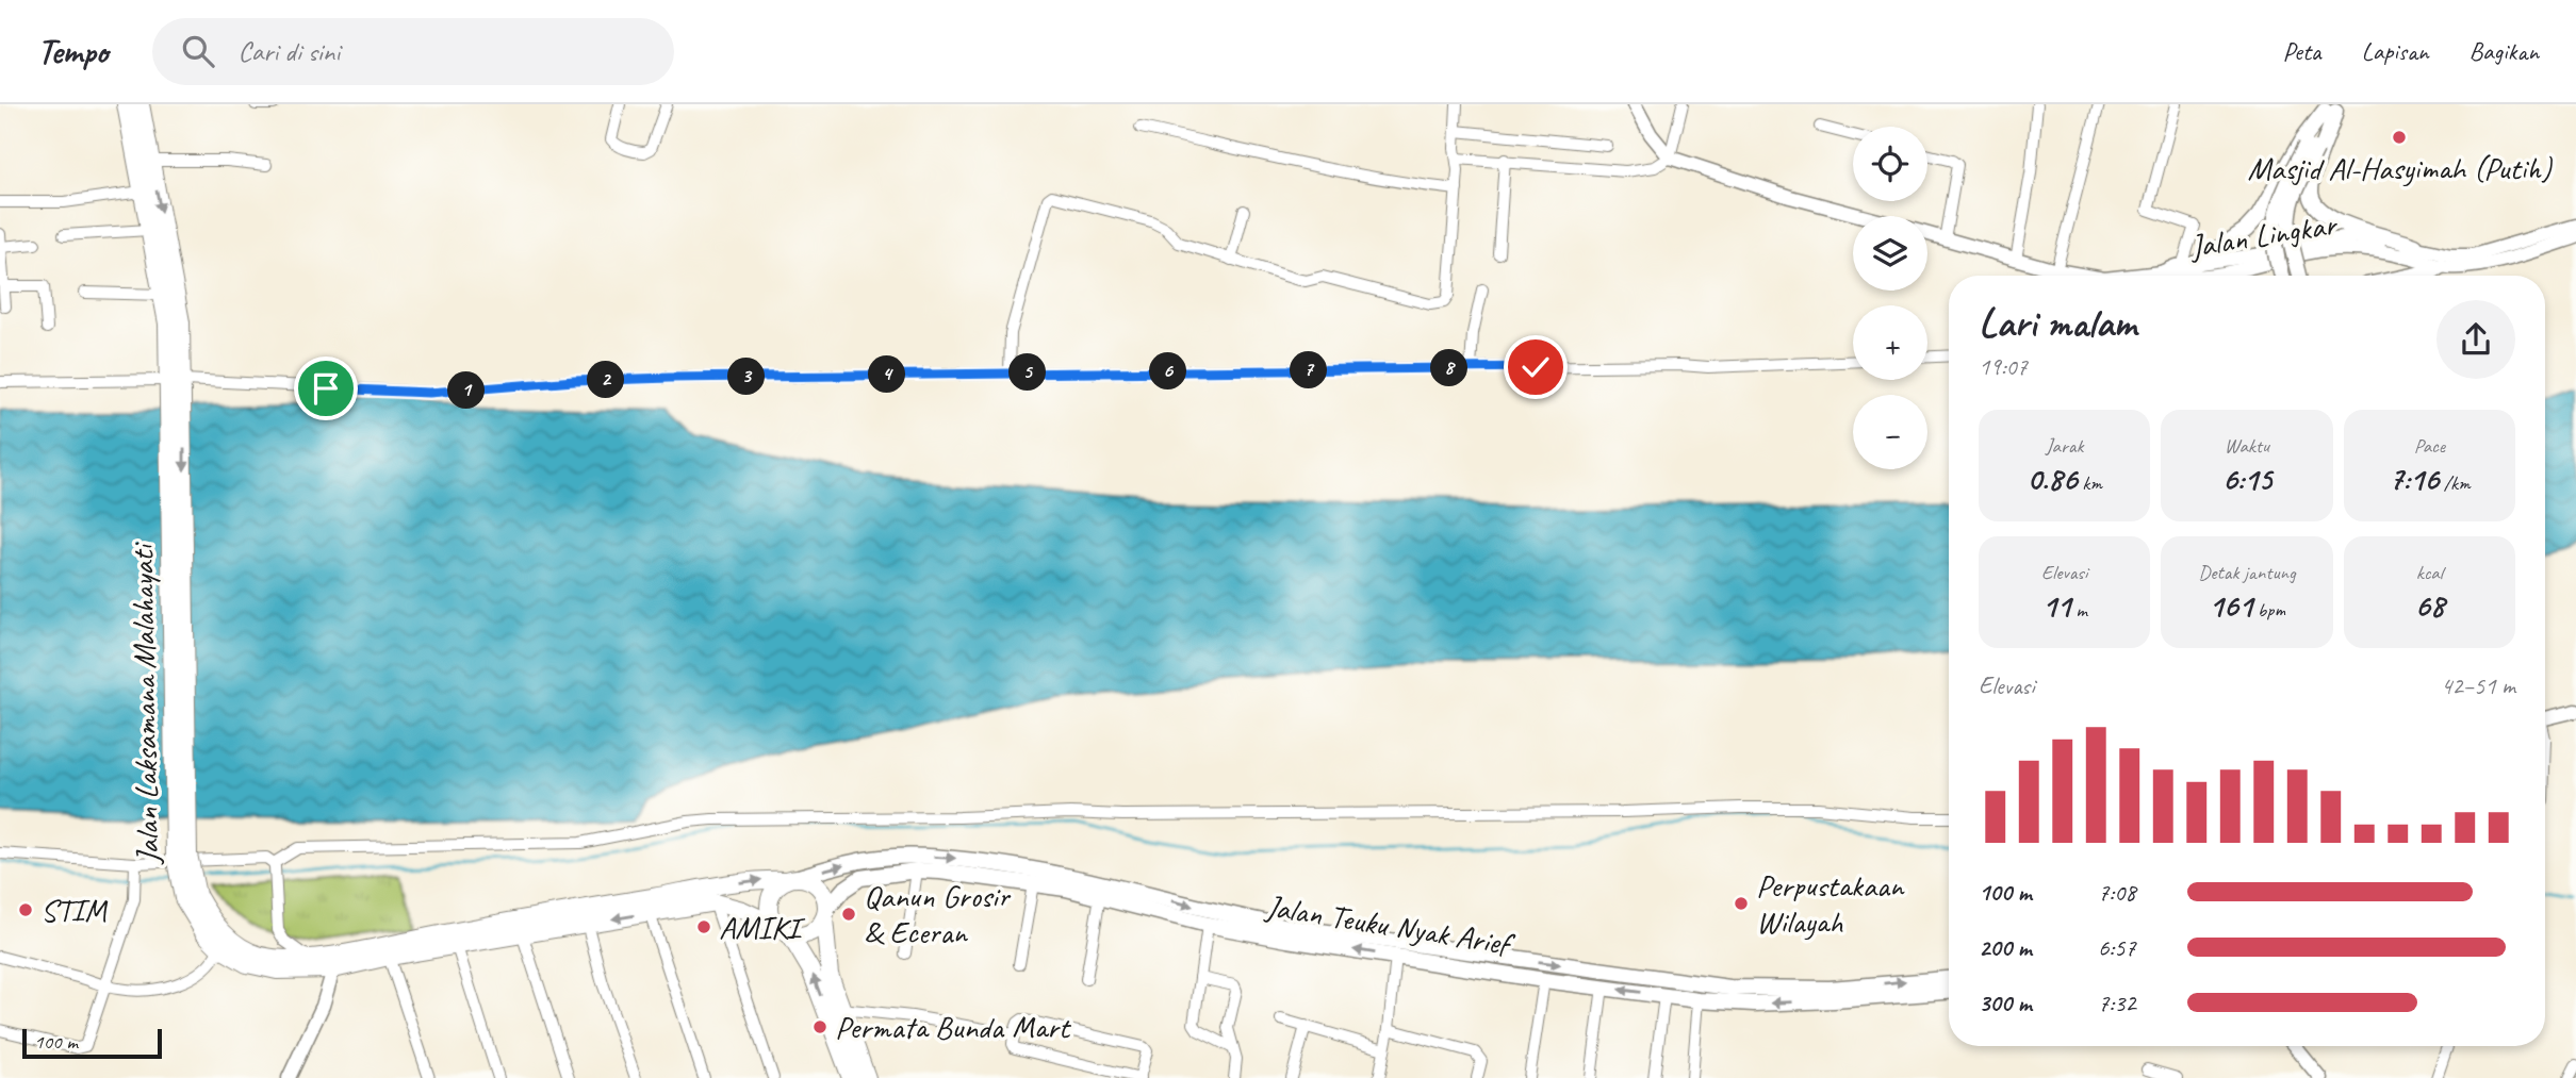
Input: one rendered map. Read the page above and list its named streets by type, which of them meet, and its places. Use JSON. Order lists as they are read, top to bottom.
{
  "streets": {
    "highway": ["Jalan Laksamana Malahayati"],
    "main road": ["Jalan Teuku Nyak Arief"],
    "street": ["Jalan Lingkar"]
  },
  "crossings": [
    ["Jalan Laksamana Malahayati", "Jalan Teuku Nyak Arief"]
  ],
  "places": [
    "Masjid Al-Hasyimah (Putih)",
    "Perpustakaan Wilayah",
    "STIM",
    "Qanun Grosir & Eceran",
    "AMIKI",
    "Permata Bunda Mart"
  ],
  "scale_bar": "100 m",
  "page": {
    "header": "Tempo",
    "search": "Cari di sini",
    "nav": ["Peta", "Lapisan", "Bagikan"],
    "map_buttons": ["+", "−"],
    "heading": ["Lari malam", "19:07"],
    "pins": [
      "8",
      "7",
      "6",
      "5",
      "4",
      "3",
      "2",
      "1"
    ],
    "stats": [
      ["Jarak", "0.86 km"],
      ["Waktu", "6:15"],
      ["Pace", "7:16 /km"],
      ["Elevasi", "11 m"],
      ["Detak jantung", "161 bpm"],
      ["kcal", "68"]
    ],
    "chart": ["Elevasi", "42–51 m"],
    "list": [
      {
        "name": "100 m",
        "note": "7:08"
      },
      {
        "name": "200 m",
        "note": "6:57"
      },
      {
        "name": "300 m",
        "note": "7:32"
      }
    ],
    "scale": "100 m"
  }
}
